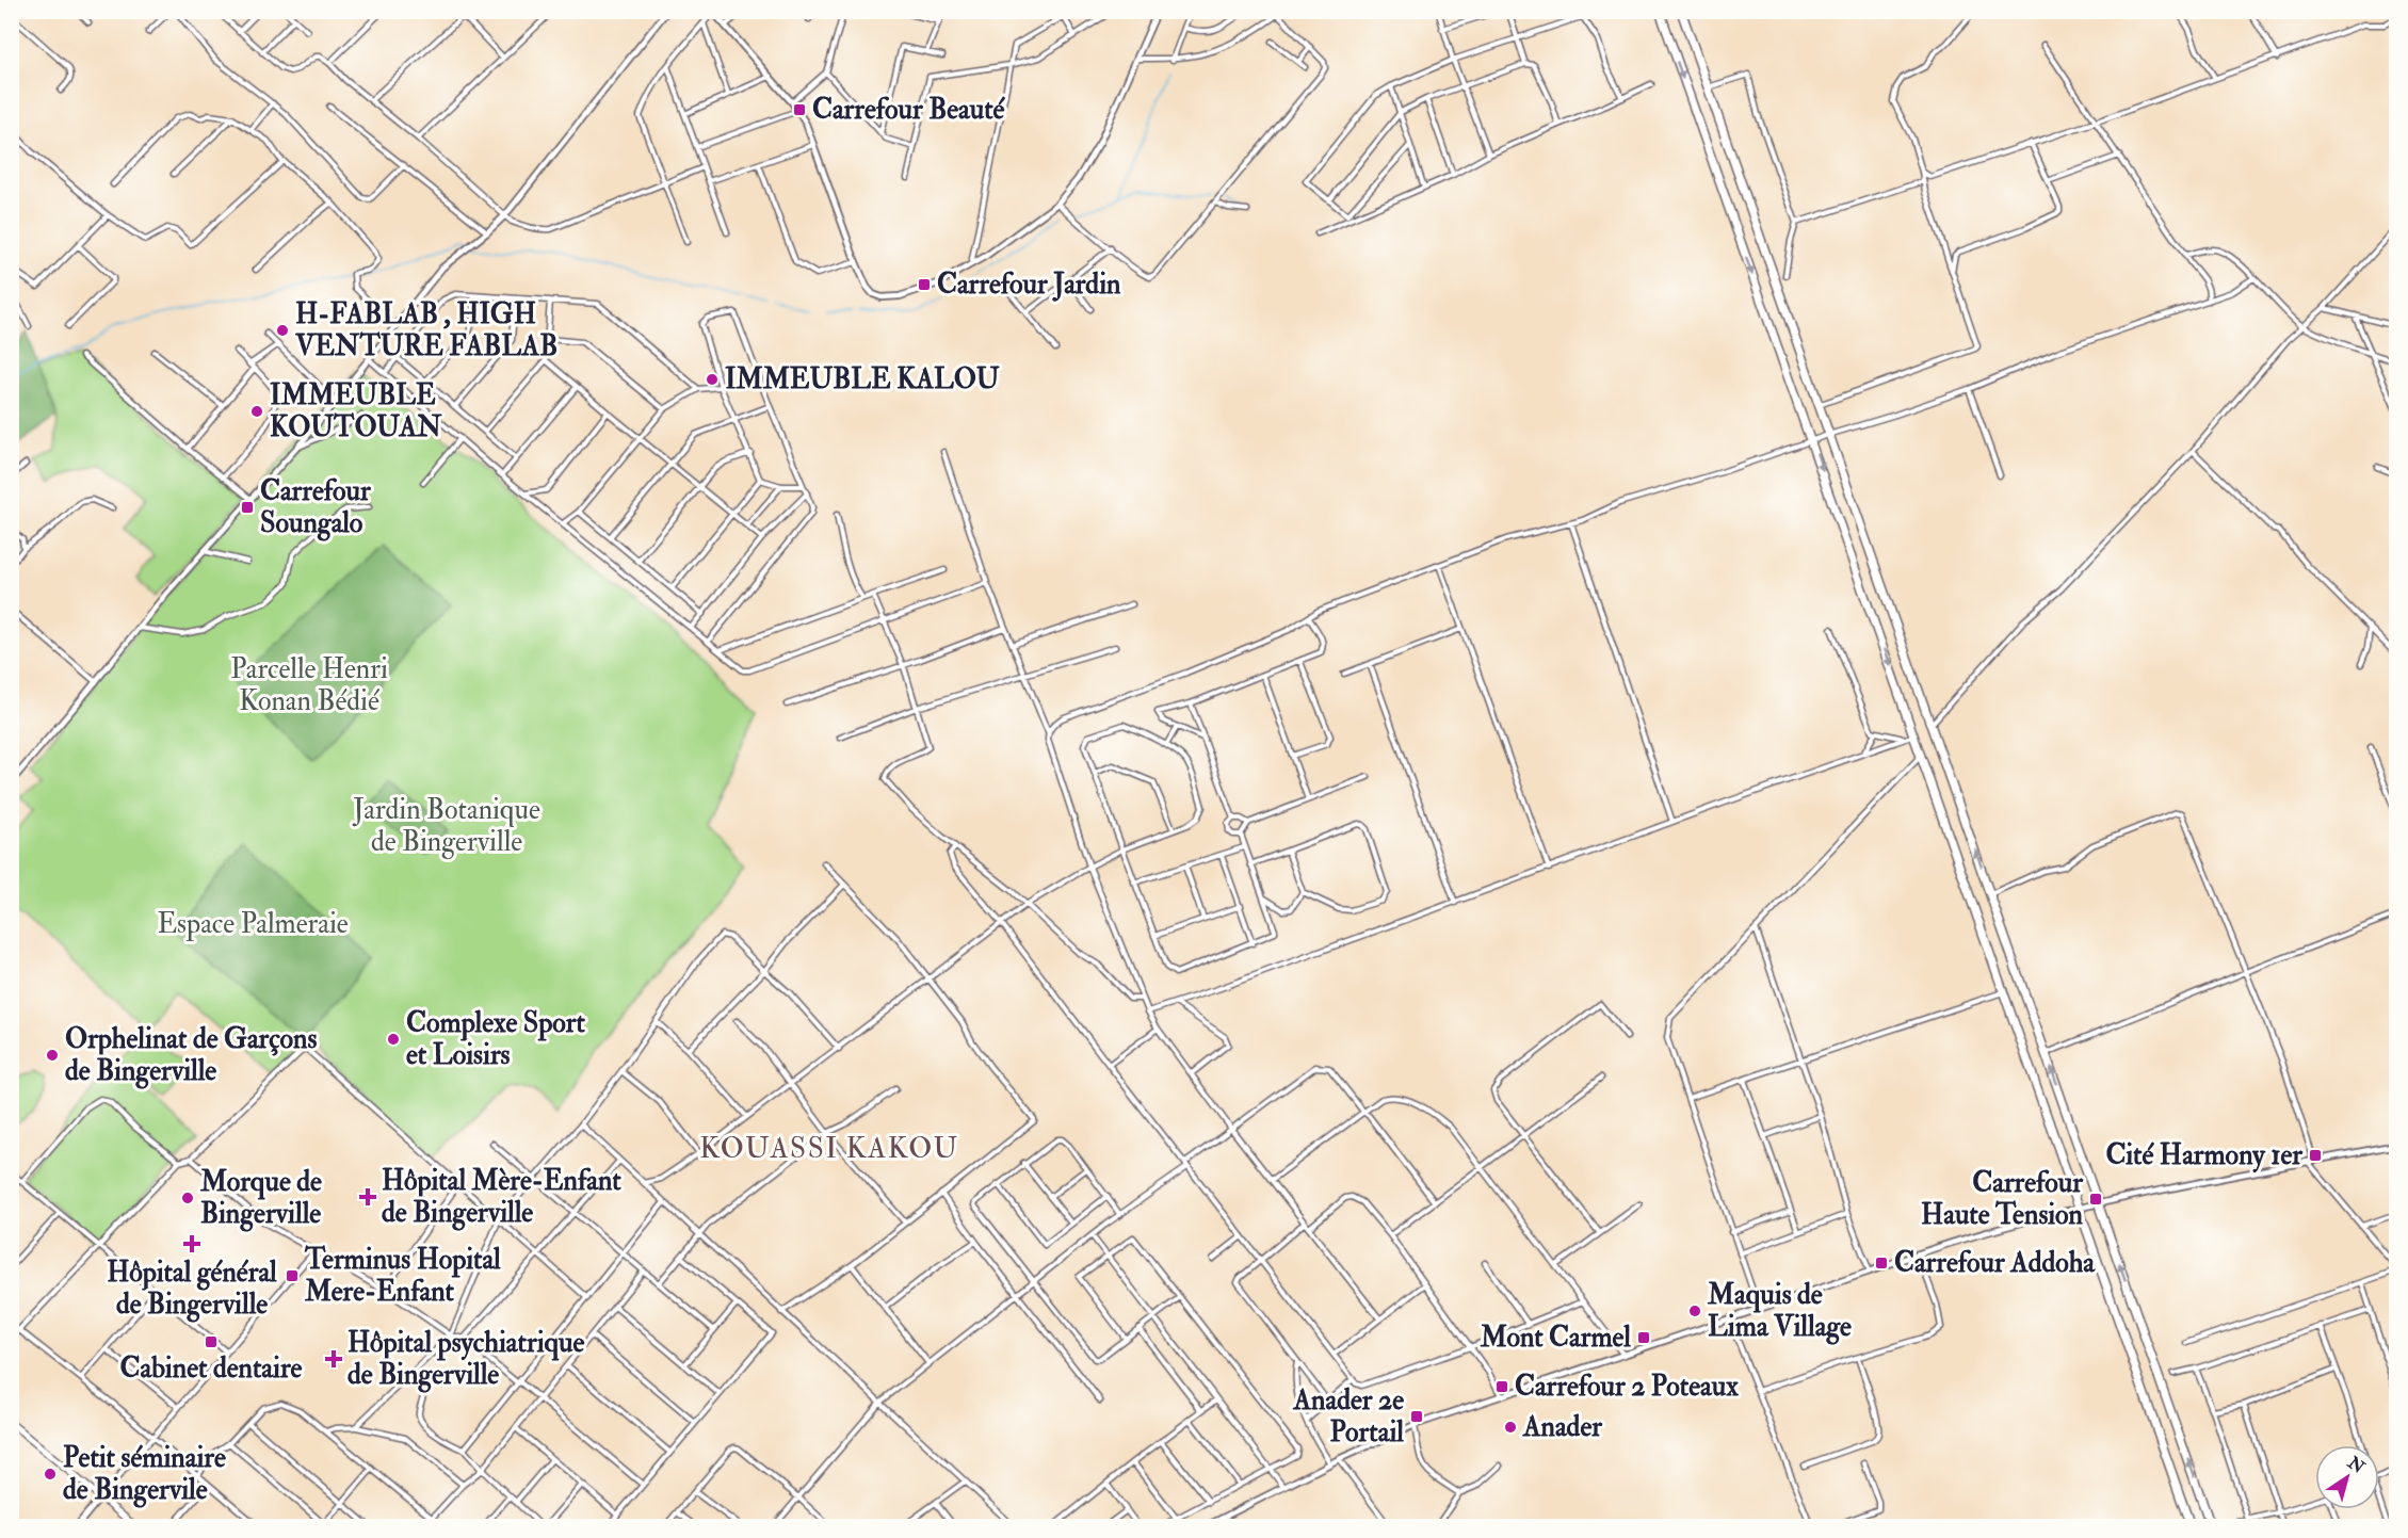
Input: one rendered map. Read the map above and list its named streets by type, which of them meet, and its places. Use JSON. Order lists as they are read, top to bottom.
{
  "districts": ["KOUASSI KAKOU"],
  "parks": ["Parcelle Henri Konan Bédié", "Jardin Botanique de Bingerville", "Espace Palmeraie"],
  "places": {
    "transit": [
      "Carrefour Beauté",
      "Carrefour Jardin",
      "Carrefour Soungalo",
      "Cité Harmony 1er",
      "Carrefour Haute Tension",
      "Carrefour Addoha",
      "Terminus Hopital Mere-Enfant",
      "Mont Carmel",
      "Cabinet dentaire",
      "Carrefour 2 Poteaux",
      "Anader 2e Portail"
    ],
    "other": [
      "H-FABLAB , HIGH VENTURE FABLAB",
      "IMMEUBLE KALOU",
      "IMMEUBLE KOUTOUAN",
      "Complexe Sport et Loisirs",
      "Orphelinat de Garçons de Bingerville",
      "Morque de Bingerville",
      "Maquis de Lima Village",
      "Anader",
      "Petit séminaire de Bingervile"
    ],
    "health": ["Hôpital Mère-Enfant de Bingerville", "Hôpital général de Bingerville", "Hôpital psychiatrique de Bingerville"]
  },
  "north": "top right"
}
